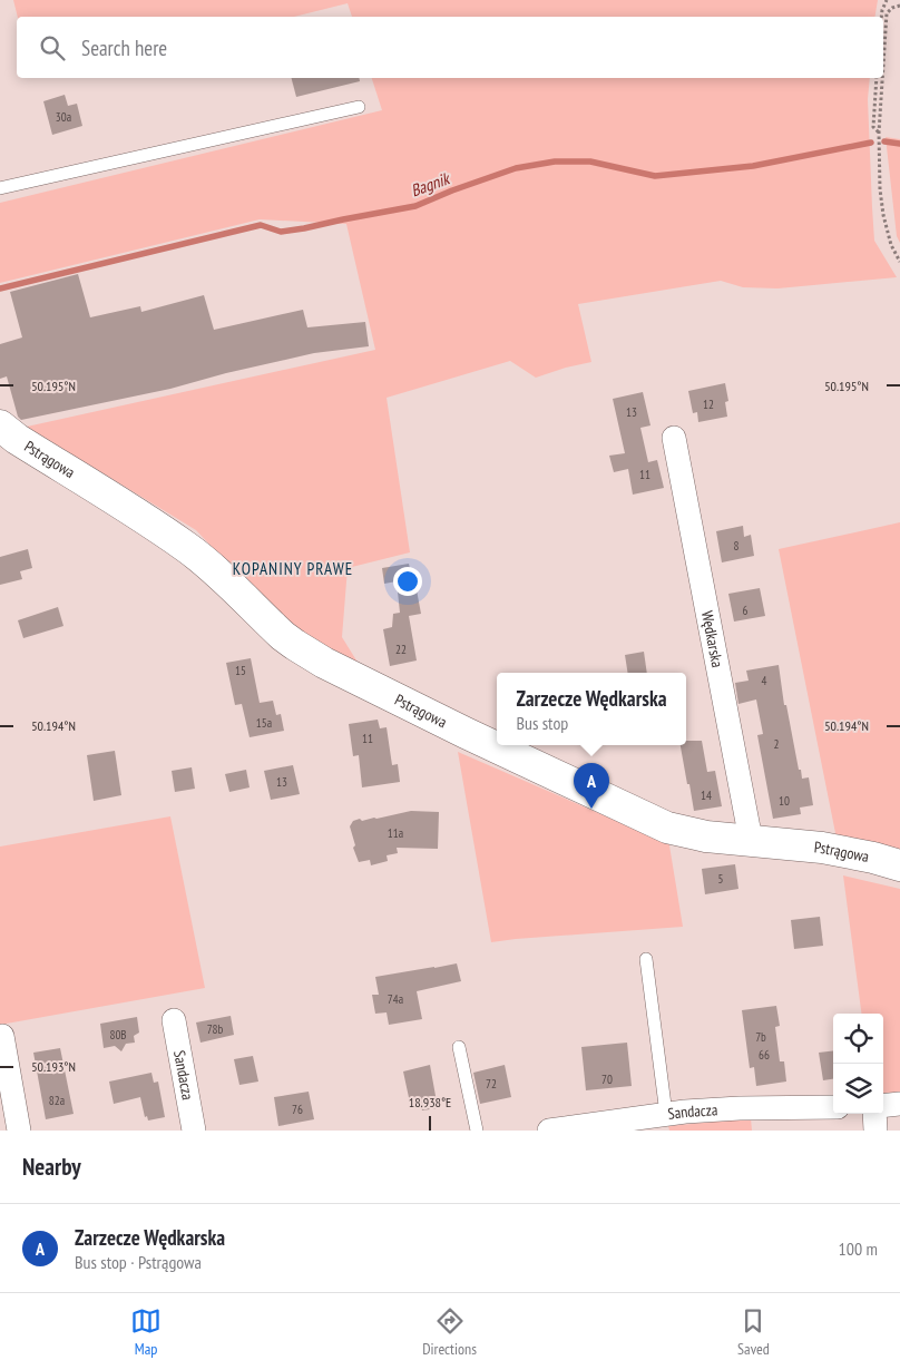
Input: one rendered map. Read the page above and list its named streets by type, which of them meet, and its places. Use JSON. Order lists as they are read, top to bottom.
{
  "streets": {
    "street": ["Pstrągowa", "Wędkarska", "Sandacza"]
  },
  "crossings": [
    ["Pstrągowa", "Wędkarska"]
  ],
  "districts": ["KOPANINY PRAWE"],
  "water": ["Bagnik"],
  "house_numbers": [
    "30a",
    "12",
    "13",
    "11",
    "8",
    "6",
    "22",
    "15",
    "4",
    "15a",
    "11",
    "2",
    "13",
    "14",
    "10",
    "11a",
    "5",
    "74a",
    "78b",
    "80B",
    "7b",
    "66",
    "70",
    "72",
    "82a",
    "76"
  ],
  "page": {
    "search": "Search here",
    "popup": ["Zarzecze Wędkarska", "Bus stop"],
    "pins": "A",
    "heading": "Nearby",
    "list": [
      {
        "mark": "A",
        "name": "Zarzecze Wędkarska",
        "note": "Bus stop · Pstrągowa",
        "value": "100 m"
      }
    ],
    "nav": ["Map", "Directions", "Saved"]
  },
  "coordinates": [
    "50.195°N",
    "50.194°N",
    "50.193°N",
    "18.938°E"
  ]
}
